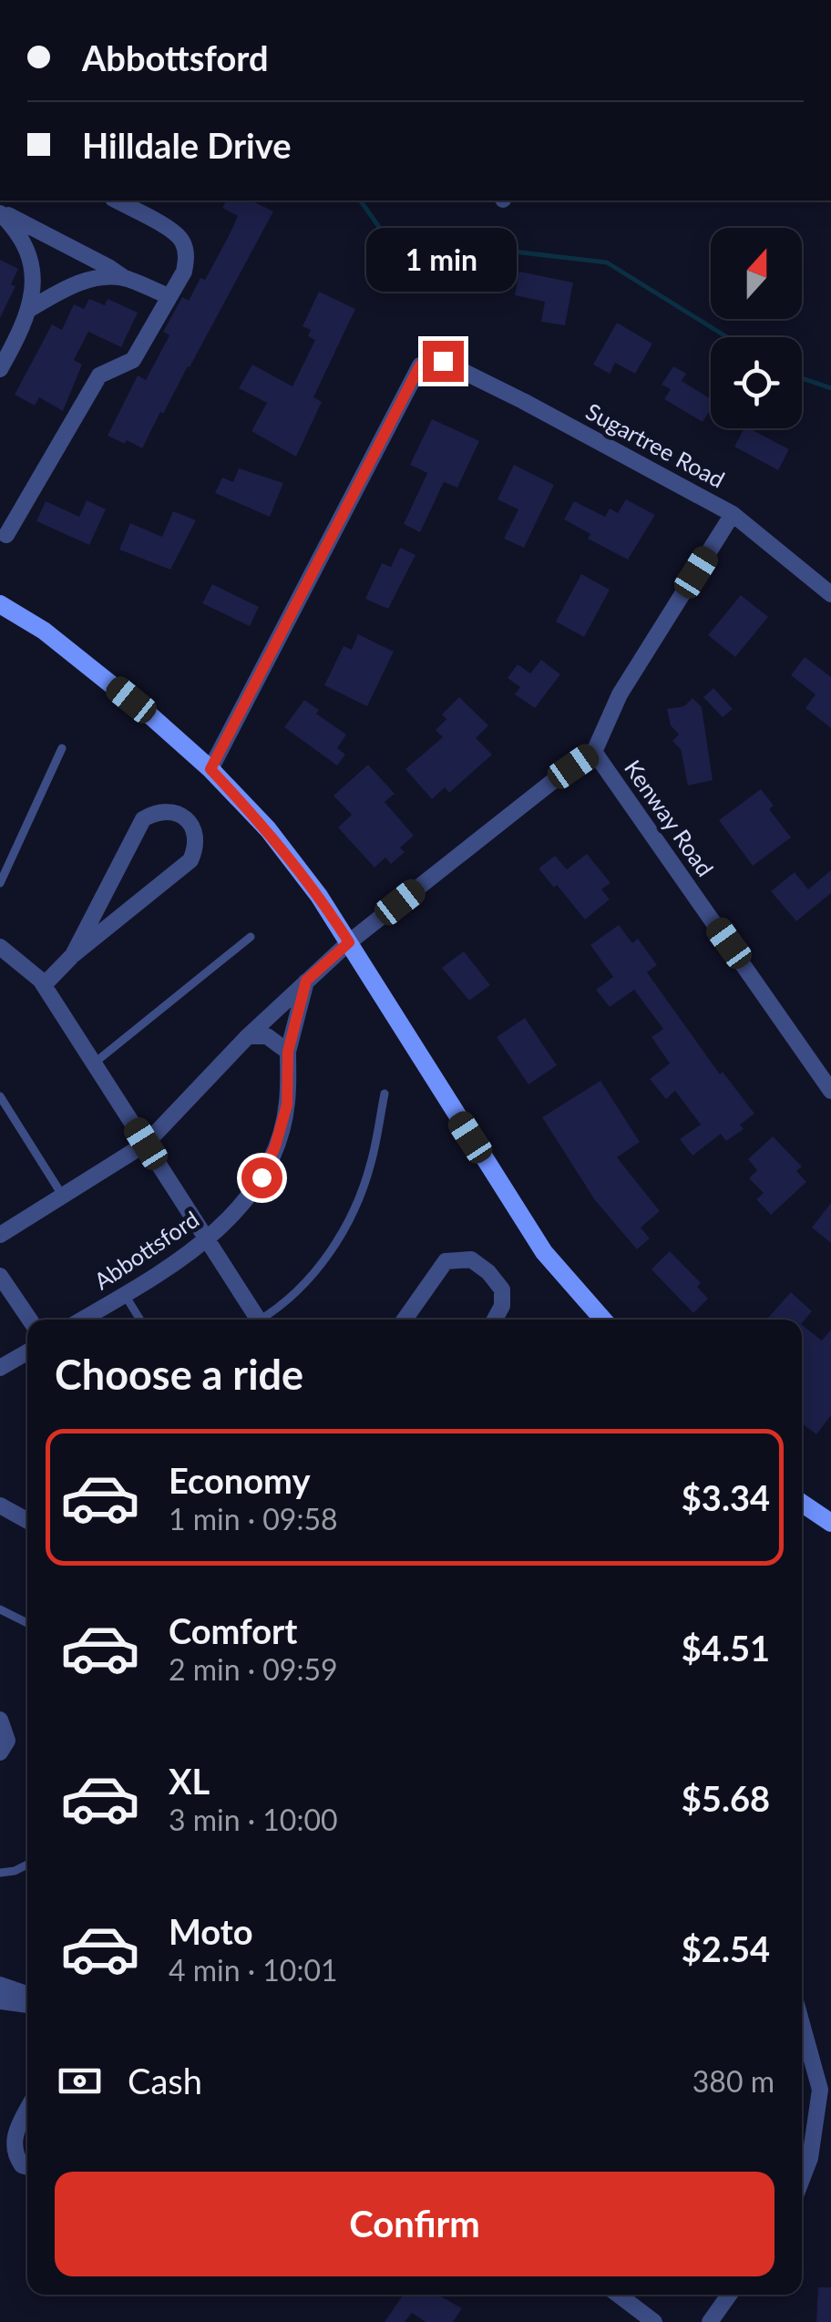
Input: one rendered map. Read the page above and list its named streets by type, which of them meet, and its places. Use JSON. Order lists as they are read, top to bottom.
{
  "streets": {
    "street": ["Sugartree Road", "Kenway Road", "Abbottsford"]
  },
  "north": "top",
  "page": {
    "banner": ["Abbottsford", "Hilldale Drive"],
    "bubble": "1 min",
    "heading": "Choose a ride",
    "list": [
      {
        "name": "Economy",
        "note": "1 min · 09:58",
        "value": "$3.34"
      },
      {
        "name": "Comfort",
        "note": "2 min · 09:59",
        "value": "$4.51"
      },
      {
        "name": "XL",
        "note": "3 min · 10:00",
        "value": "$5.68"
      },
      {
        "name": "Moto",
        "note": "4 min · 10:01",
        "value": "$2.54"
      }
    ],
    "pay": ["Cash", "380 m"],
    "buttons": "Confirm"
  }
}
